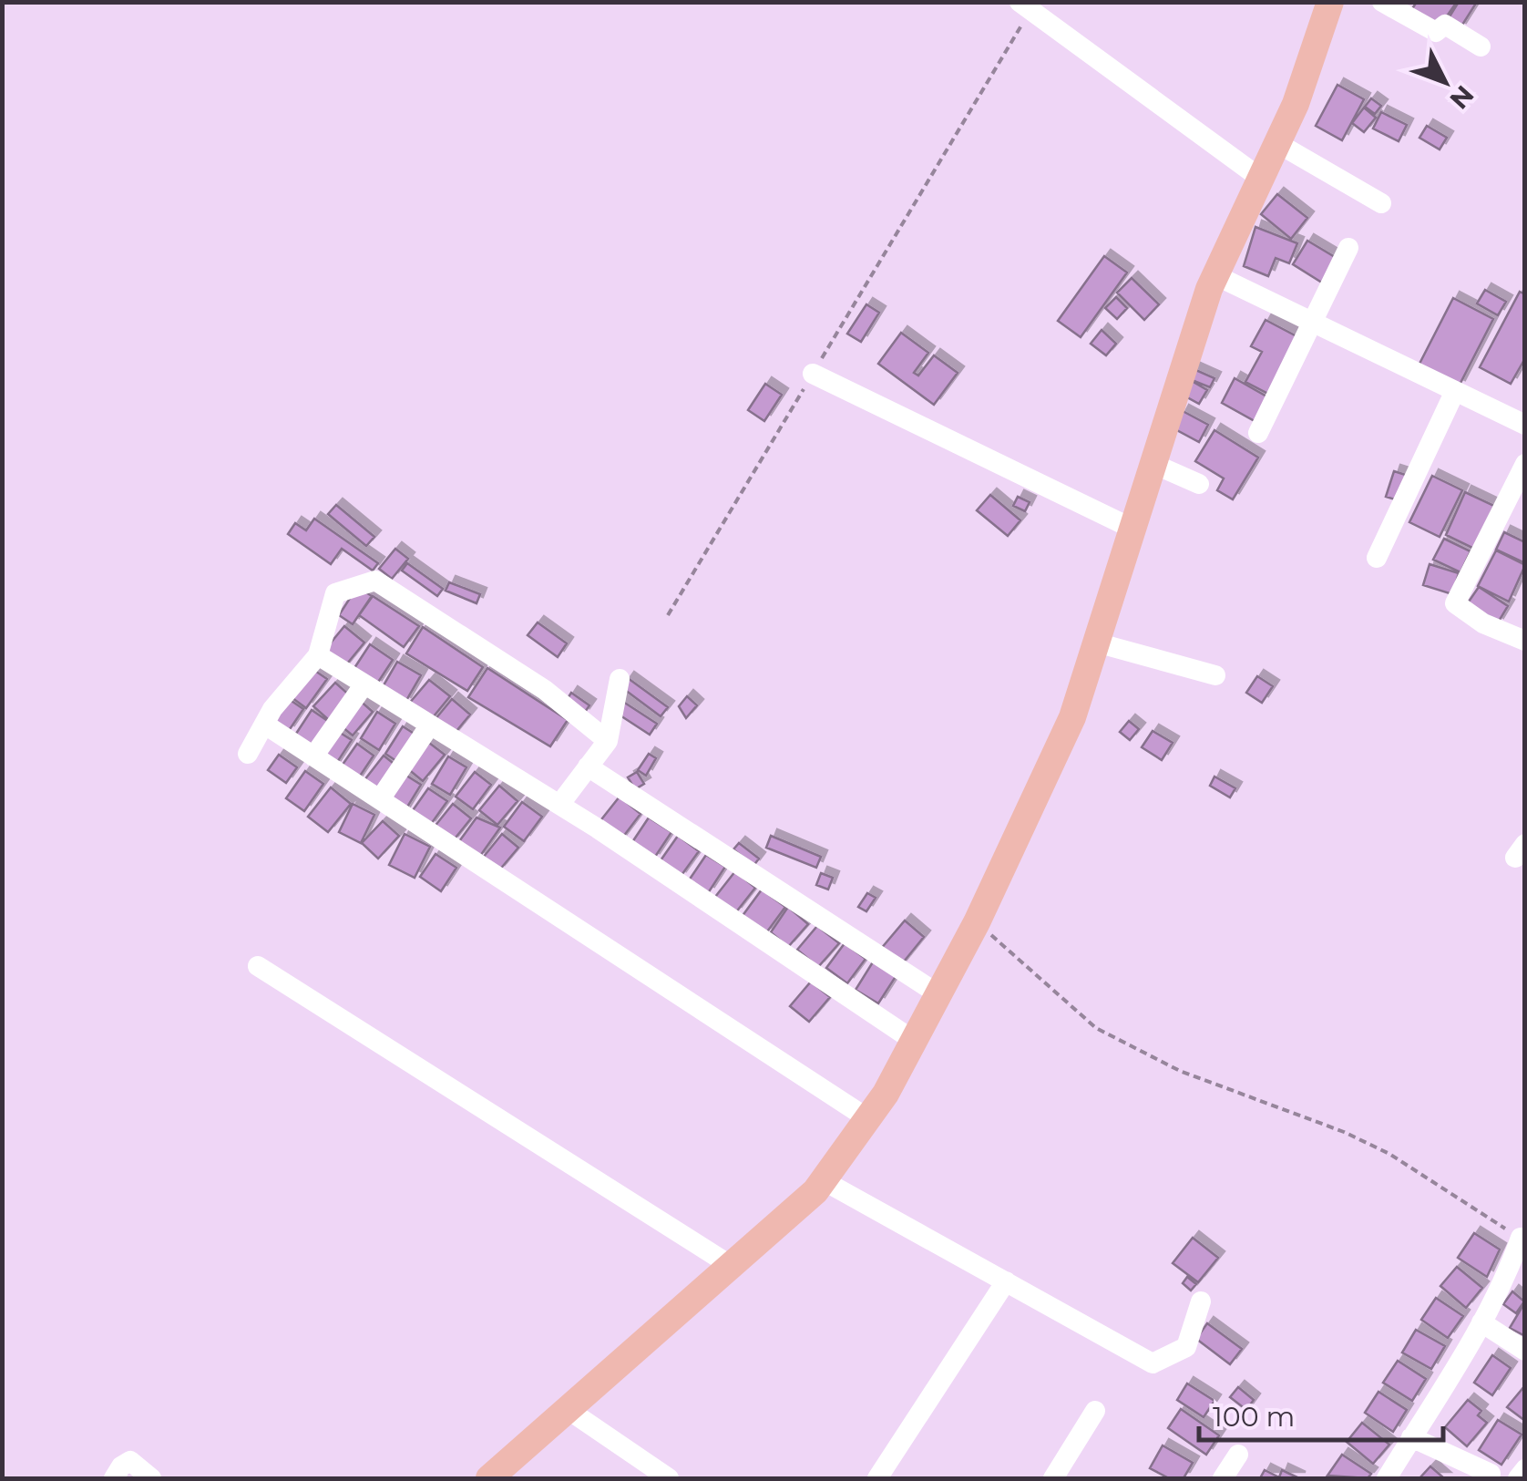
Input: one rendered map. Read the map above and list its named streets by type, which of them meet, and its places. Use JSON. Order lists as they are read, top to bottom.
{
  "scale_bar": "100 m",
  "north": "bottom right"
}
